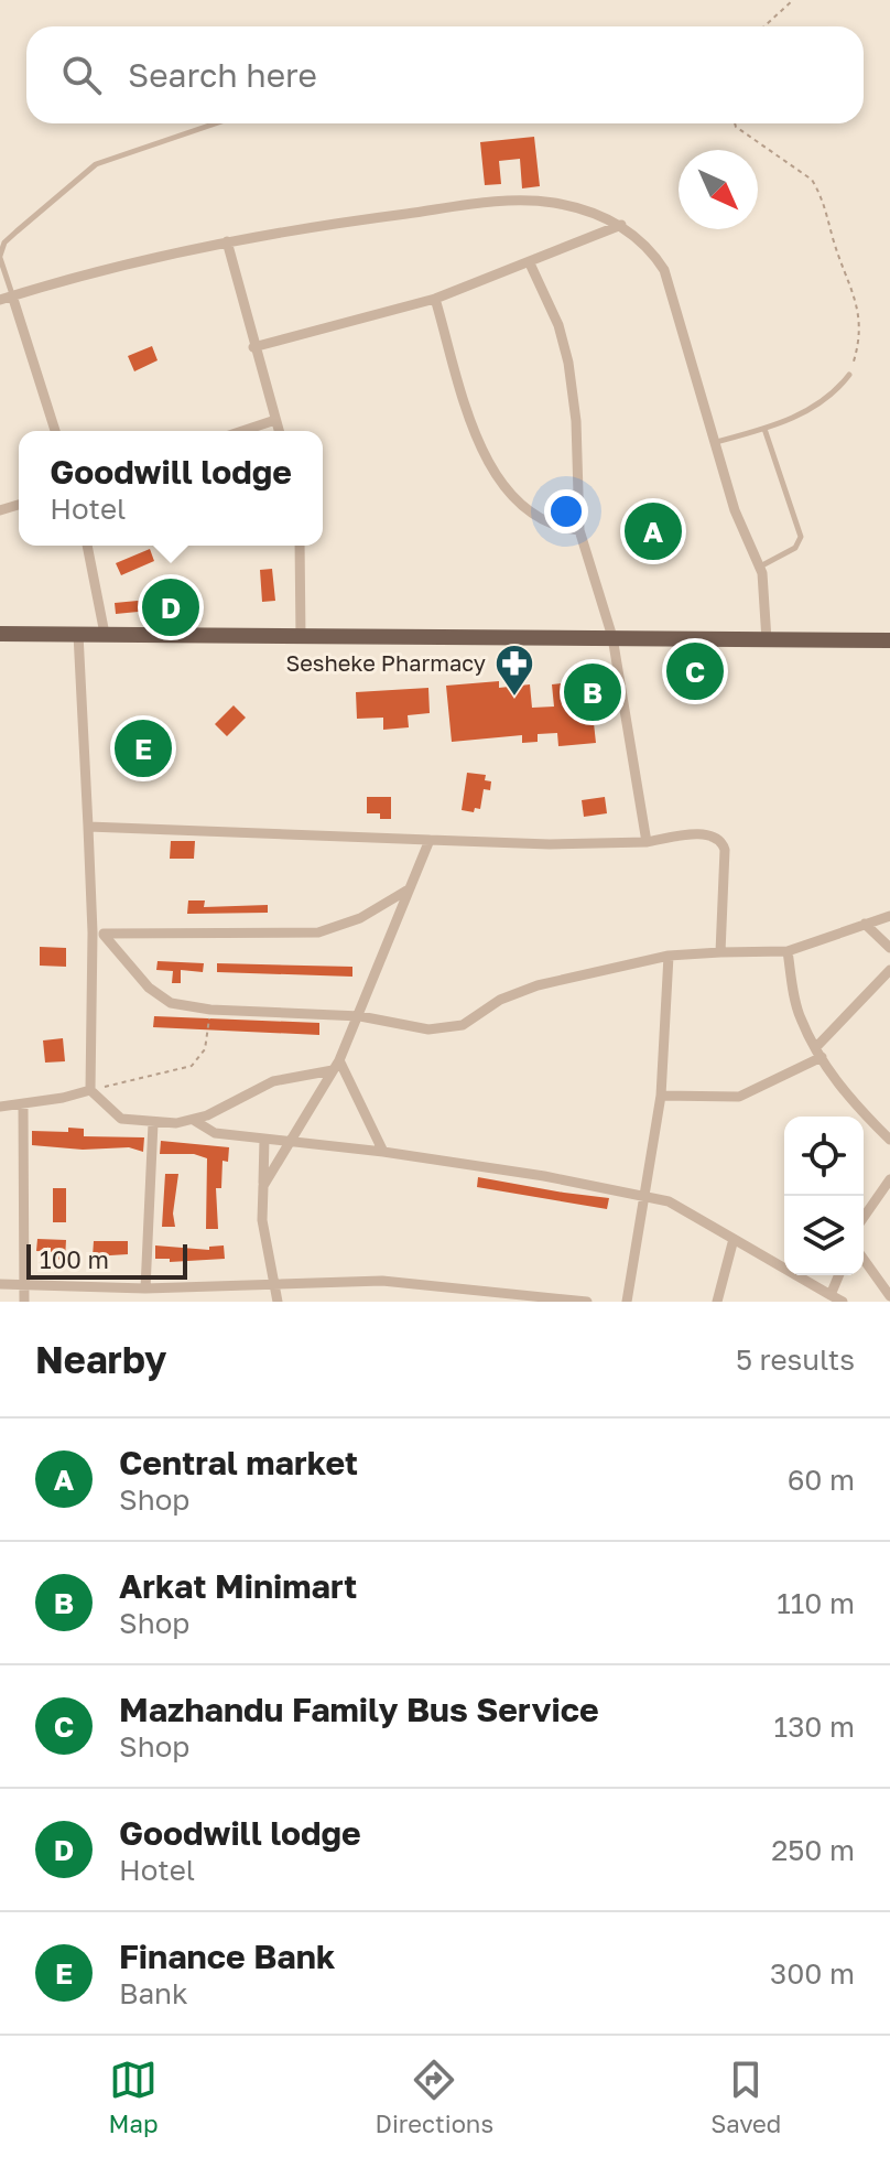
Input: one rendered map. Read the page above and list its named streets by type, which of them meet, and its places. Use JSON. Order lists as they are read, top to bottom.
{
  "places": {
    "pharmacy": ["Sesheke Pharmacy"]
  },
  "scale_bar": "100 m",
  "north": "bottom right",
  "page": {
    "search": "Search here",
    "popup": ["Goodwill lodge", "Hotel"],
    "pins": [
      "A",
      "D",
      "C",
      "B",
      "E"
    ],
    "scale": "100 m",
    "heading": ["Nearby", "5 results"],
    "list": [
      {
        "mark": "A",
        "name": "Central market",
        "note": "Shop",
        "value": "60 m"
      },
      {
        "mark": "B",
        "name": "Arkat Minimart",
        "note": "Shop",
        "value": "110 m"
      },
      {
        "mark": "C",
        "name": "Mazhandu Family Bus Service",
        "note": "Shop",
        "value": "130 m"
      },
      {
        "mark": "D",
        "name": "Goodwill lodge",
        "note": "Hotel",
        "value": "250 m"
      },
      {
        "mark": "E",
        "name": "Finance Bank",
        "note": "Bank",
        "value": "300 m"
      }
    ],
    "nav": ["Map", "Directions", "Saved"]
  }
}
